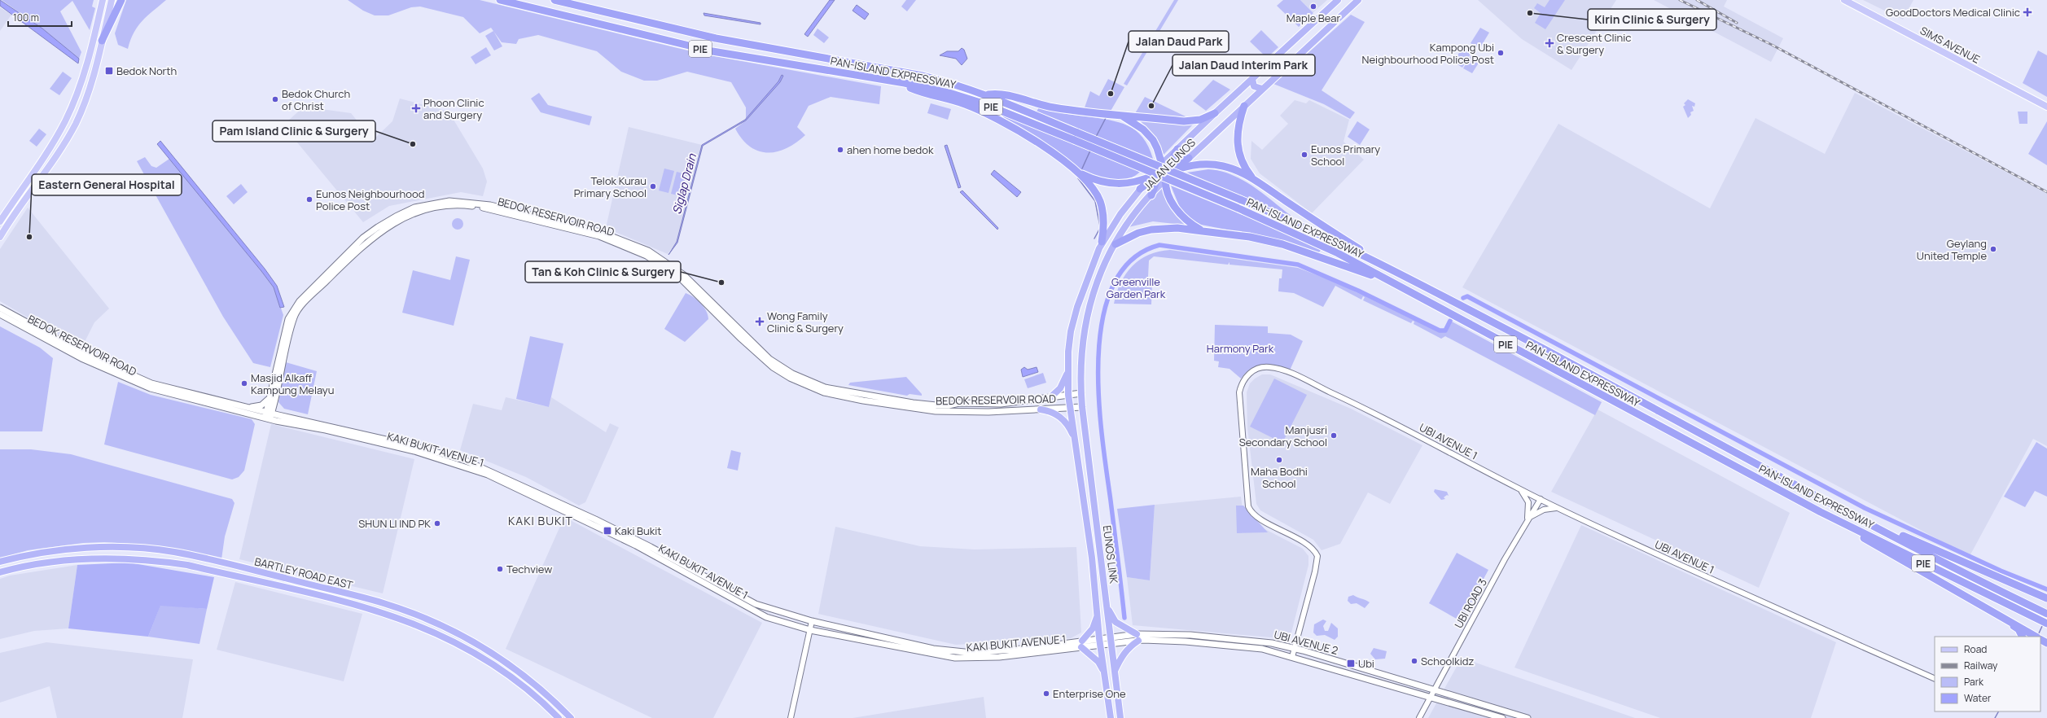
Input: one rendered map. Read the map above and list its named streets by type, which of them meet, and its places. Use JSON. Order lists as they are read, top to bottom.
{
  "streets": {
    "highway": [
      "PIE",
      "PAN-ISLAND EXPRESSWAY",
      "JALAN EUNOS",
      "EUNOS LINK",
      "BARTLEY ROAD EAST"
    ],
    "main road": [
      "SIMS AVENUE",
      "BEDOK RESERVOIR ROAD",
      "KAKI BUKIT AVENUE 1",
      "UBI AVENUE 2"
    ],
    "street": ["UBI AVENUE 1", "UBI ROAD 3"]
  },
  "crossings": [
    ["JALAN EUNOS", "BEDOK RESERVOIR ROAD"],
    ["JALAN EUNOS", "EUNOS LINK"],
    ["BEDOK RESERVOIR ROAD", "KAKI BUKIT AVENUE 1"],
    ["BEDOK RESERVOIR ROAD", "EUNOS LINK"],
    ["UBI AVENUE 1", "UBI ROAD 3"],
    ["UBI AVENUE 1", "UBI AVENUE 2"],
    ["KAKI BUKIT AVENUE 1", "EUNOS LINK"],
    ["KAKI BUKIT AVENUE 1", "UBI AVENUE 2"],
    ["EUNOS LINK", "UBI AVENUE 2"],
    ["UBI ROAD 3", "UBI AVENUE 2"]
  ],
  "districts": ["KAKI BUKIT"],
  "water": ["Siglap Drain"],
  "parks": ["Greenville Garden Park", "Harmony Park"],
  "places": {
    "other": [
      "Maple Bear",
      "Kirin Clinic & Surgery",
      "Kampong Ubi Neighbourhood Police Post",
      "Jalan Daud Park",
      "Bedok Church of Christ",
      "Jalan Daud Interim Park",
      "Pam Island Clinic & Surgery",
      "ahen home bedok",
      "Eunos Primary School",
      "Telok Kurau Primary School",
      "Eunos Neighbourhood Police Post",
      "Eastern General Hospital",
      "Geylang United Temple",
      "Tan & Koh Clinic & Surgery",
      "Masjid Alkaff Kampung Melayu",
      "Manjusri Secondary School",
      "Maha Bodhi School",
      "SHUN LI IND PK",
      "Techview",
      "Schoolkidz",
      "Enterprise One"
    ],
    "health": [
      "GoodDoctors Medical Clinic",
      "Crescent Clinic & Surgery",
      "Phoon Clinic and Surgery",
      "Wong Family Clinic & Surgery"
    ],
    "transit": ["Bedok North", "Kaki Bukit", "Ubi"]
  },
  "legend": [
    "Road",
    "Railway",
    "Park",
    "Water"
  ],
  "scale_bar": "100 m"
}
